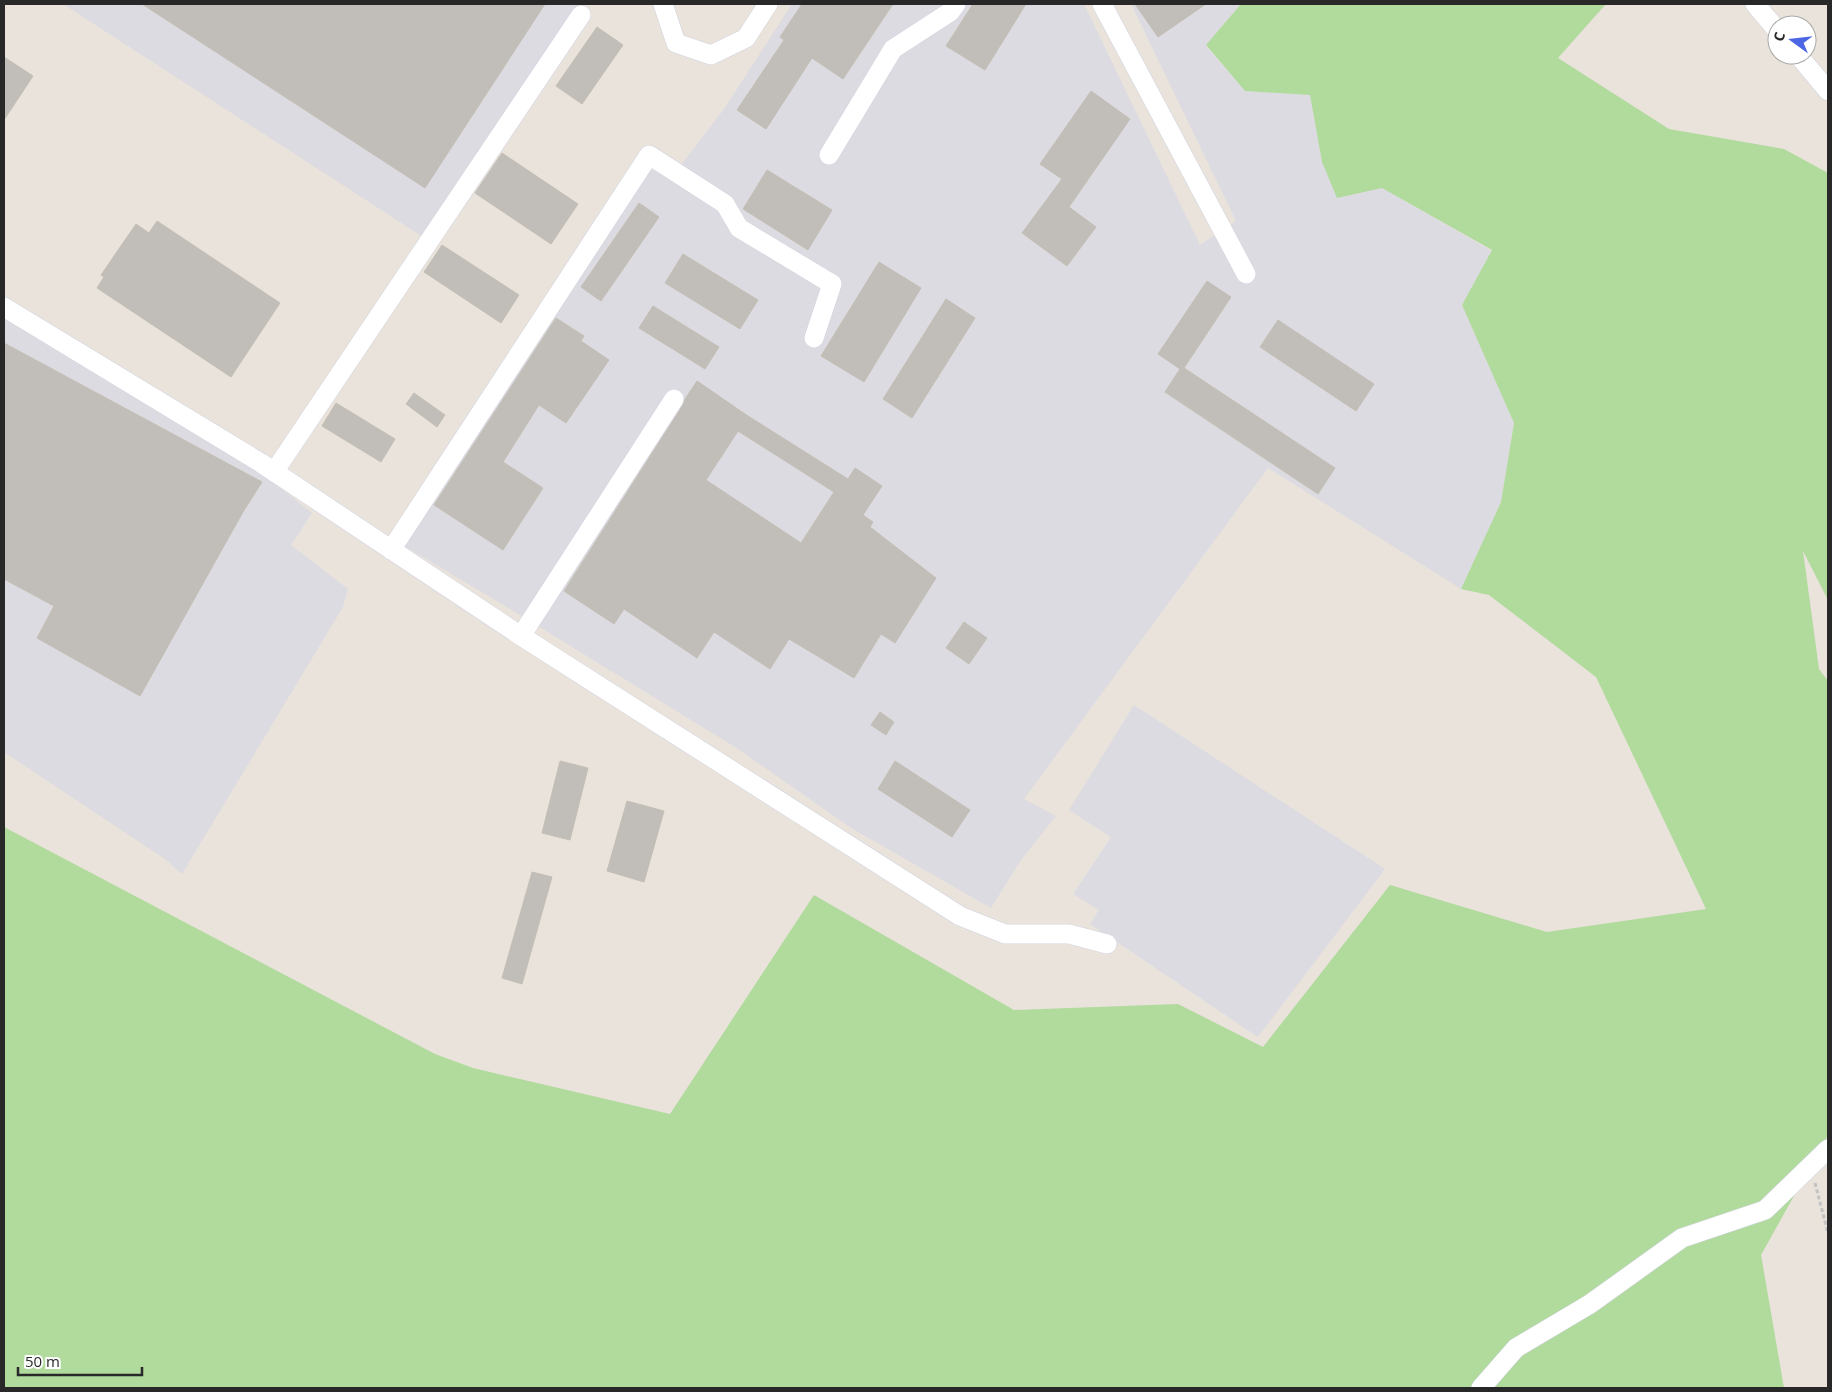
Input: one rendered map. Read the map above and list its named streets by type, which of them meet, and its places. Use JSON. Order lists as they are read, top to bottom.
{
  "scale_bar": "50 m",
  "north": "left"
}
